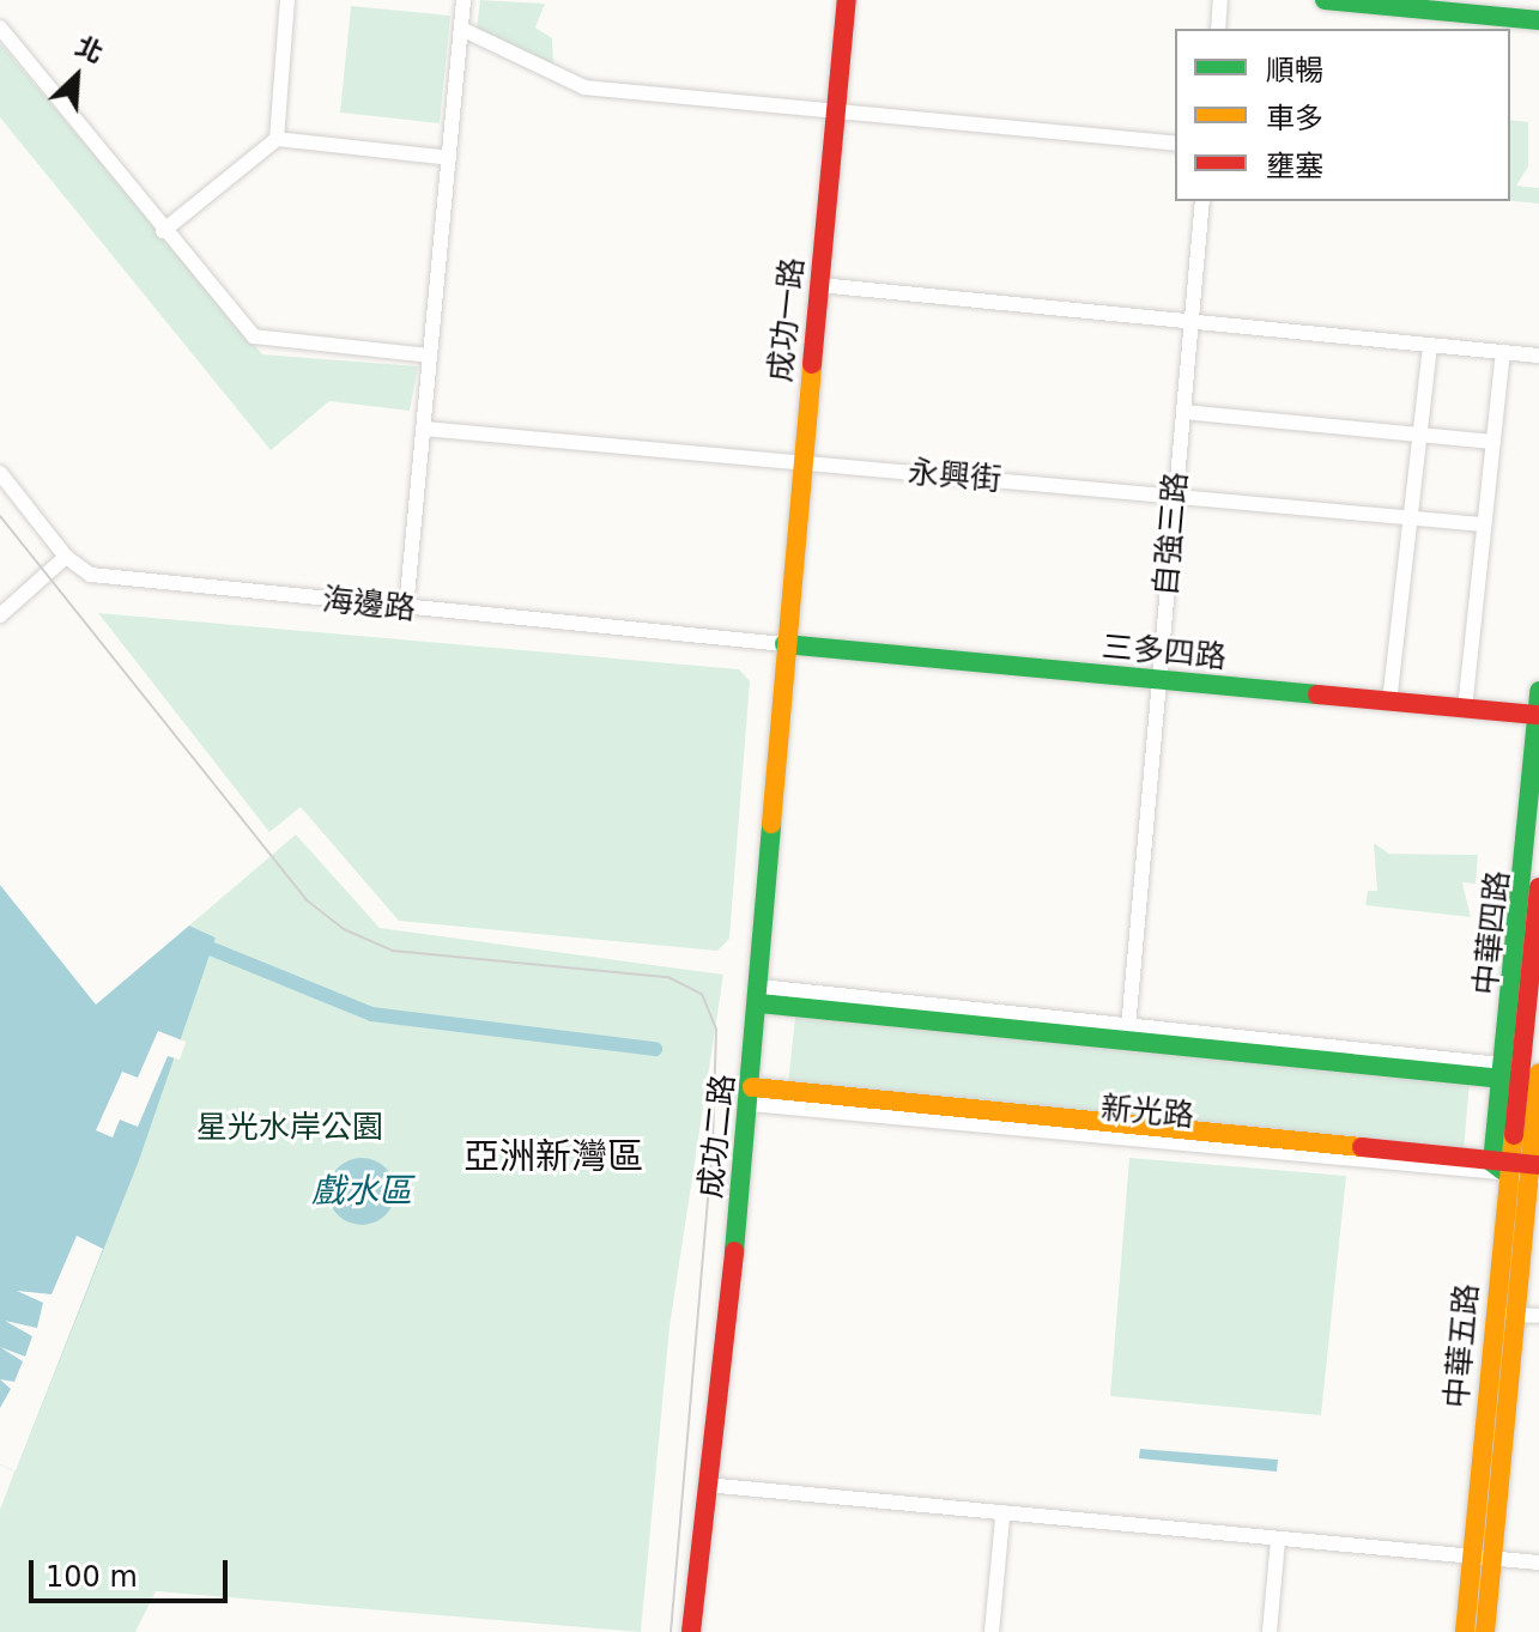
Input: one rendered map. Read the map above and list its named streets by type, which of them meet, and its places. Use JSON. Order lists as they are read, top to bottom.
{
  "streets": {
    "street": [
      "成功一路",
      "永興街",
      "自強三路",
      "海邊路",
      "三多四路",
      "中華四路",
      "新光路",
      "成功二路",
      "中華五路"
    ]
  },
  "crossings": [
    ["成功一路", "永興街"],
    ["成功一路", "海邊路"],
    ["成功一路", "三多四路"],
    ["成功一路", "成功二路"],
    ["永興街", "自強三路"],
    ["自強三路", "三多四路"],
    ["海邊路", "三多四路"],
    ["海邊路", "成功二路"],
    ["三多四路", "中華四路"],
    ["三多四路", "成功二路"],
    ["中華四路", "新光路"],
    ["中華四路", "中華五路"],
    ["新光路", "成功二路"],
    ["新光路", "中華五路"]
  ],
  "districts": ["亞洲新灣區"],
  "water": ["戲水區"],
  "parks": ["星光水岸公園"],
  "legend": ["順暢", "車多", "壅塞"],
  "scale_bar": "100 m",
  "north": "top right"
}
